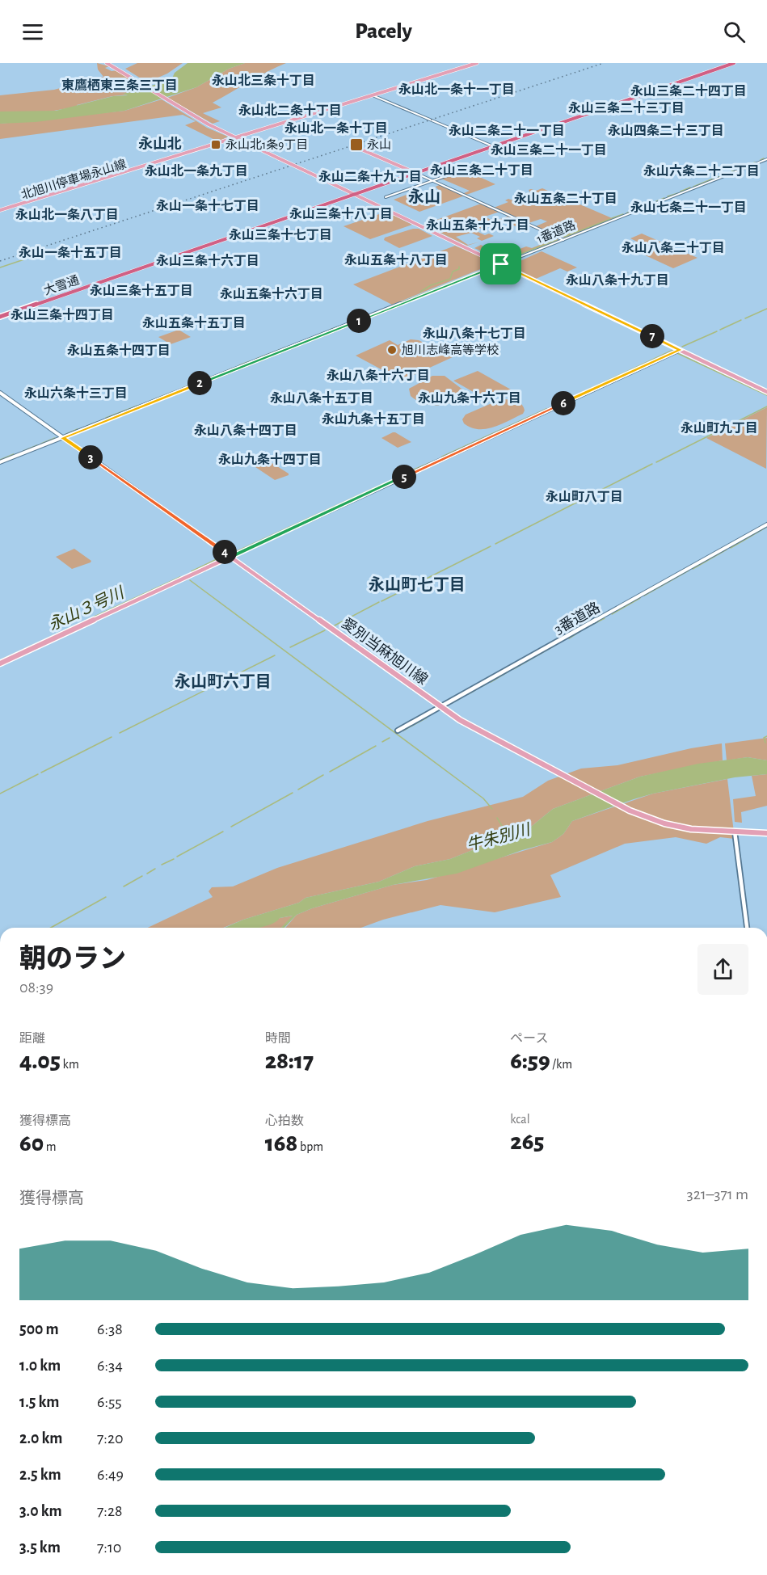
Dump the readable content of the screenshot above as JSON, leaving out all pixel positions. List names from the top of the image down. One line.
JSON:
{"streets":{"highway":["大雪通"],"main road":["北旭川停車場永山線","愛別当麻旭川線"],"street":["1番道路","3番道路"]},"crossings":[["3番道路","愛別当麻旭川線"]],"districts":["永山北三条十丁目","東鷹栖東三条三丁目","永山北一条十一丁目","永山三条二十四丁目","永山三条二十三丁目","永山北二条十丁目","永山北一条十丁目","永山二条二十一丁目","永山四条二十三丁目","永山北","永山三条二十一丁目","永山三条二十丁目","永山北一条九丁目","永山六条二十二丁目","永山二条十九丁目","永山","永山五条二十丁目","永山一条十七丁目","永山七条二十一丁目","永山三条十八丁目","永山北一条八丁目","永山五条十九丁目","永山三条十七丁目","永山八条二十丁目","永山一条十五丁目","永山五条十八丁目","永山三条十六丁目","永山八条十九丁目","永山三条十五丁目","永山五条十六丁目","永山三条十四丁目","永山五条十五丁目","永山八条十七丁目","永山五条十四丁目","永山八条十六丁目","永山六条十三丁目","永山八条十五丁目","永山九条十六丁目","永山九条十五丁目","永山町九丁目","永山八条十四丁目","永山九条十四丁目","永山町八丁目","永山町七丁目","永山町六丁目"],"water":["永山３号川","牛朱別川"],"places":{"transit":["永山北1条9丁目","永山"],"other":["旭川志峰高等学校"]},"page":{"header":"Pacely","pins":["1","7","2","6","3","5","4"],"heading":["朝のラン","08:39"],"stats":[["距離","4.05 km"],["時間","28:17"],["ペース","6:59 /km"],["獲得標高","60 m"],["心拍数","168 bpm"],["kcal","265"]],"chart":["獲得標高","321–371 m"],"list":[{"name":"500 m","note":"6:38"},{"name":"1.0 km","note":"6:34"},{"name":"1.5 km","note":"6:55"},{"name":"2.0 km","note":"7:20"},{"name":"2.5 km","note":"6:49"},{"name":"3.0 km","note":"7:28"},{"name":"3.5 km","note":"7:10"}]}}
